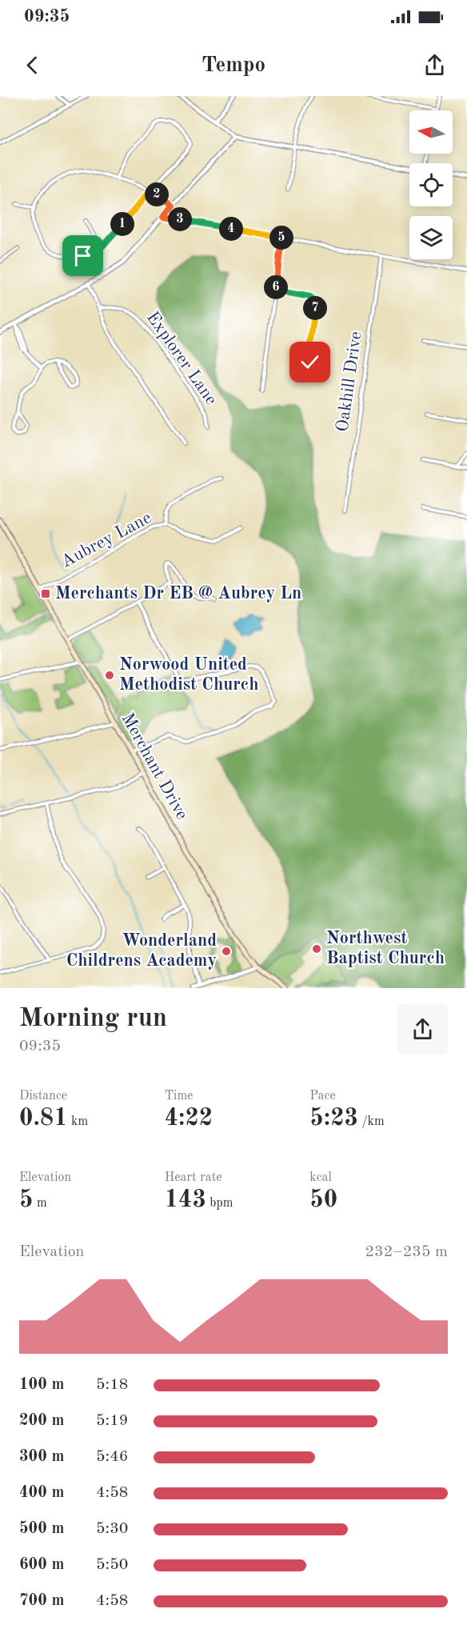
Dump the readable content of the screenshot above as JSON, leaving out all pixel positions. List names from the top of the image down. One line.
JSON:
{"streets":{"main road":["Merchant Drive"],"street":["Explorer Lane","Oakhill Drive","Aubrey Lane"]},"crossings":[["Aubrey Lane","Merchant Drive"]],"places":{"transit":["Merchants Dr EB @ Aubrey Ln"],"other":["Norwood United Methodist Church","Northwest Baptist Church","Wonderland Childrens Academy"]},"north":"left","page":{"status":"09:35","header":"Tempo","pins":["2","3","1","4","5","6","7"],"heading":["Morning run","09:35"],"stats":[["Distance","0.81 km"],["Time","4:22"],["Pace","5:23 /km"],["Elevation","5 m"],["Heart rate","143 bpm"],["kcal","50"]],"chart":["Elevation","232–235 m"],"list":[{"name":"100 m","note":"5:18"},{"name":"200 m","note":"5:19"},{"name":"300 m","note":"5:46"},{"name":"400 m","note":"4:58"},{"name":"500 m","note":"5:30"},{"name":"600 m","note":"5:50"},{"name":"700 m","note":"4:58"}]}}
